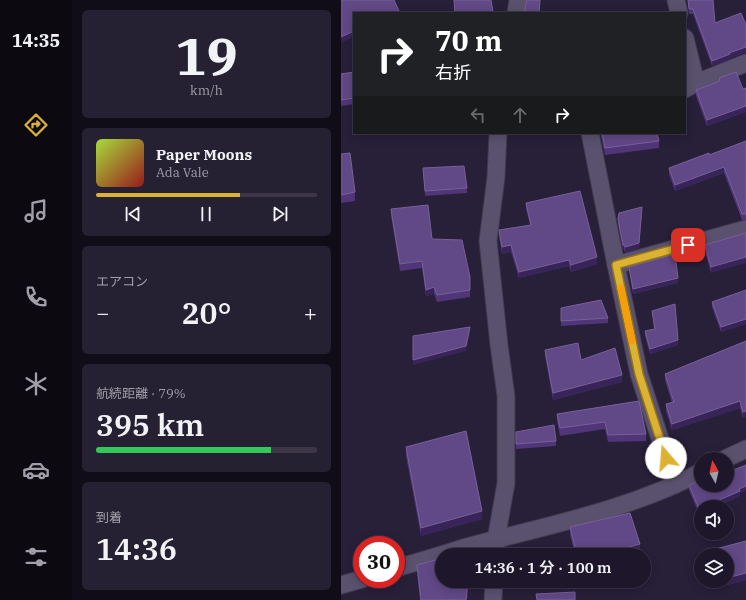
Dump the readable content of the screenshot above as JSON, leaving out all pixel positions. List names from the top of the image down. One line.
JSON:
{"north":"top","page":{"tabs":"14:35","tile":[["19","km/h"],"エアコン",["航続距離 · 79%","395 km"],["到着","14:36"]],"turn":["70 m","右折"],"song":["Paper Moons","Ada Vale"],"heat":["−","20°","+"],"limit":"30","trip":"14:36 · 1 分 · 100 m"}}
